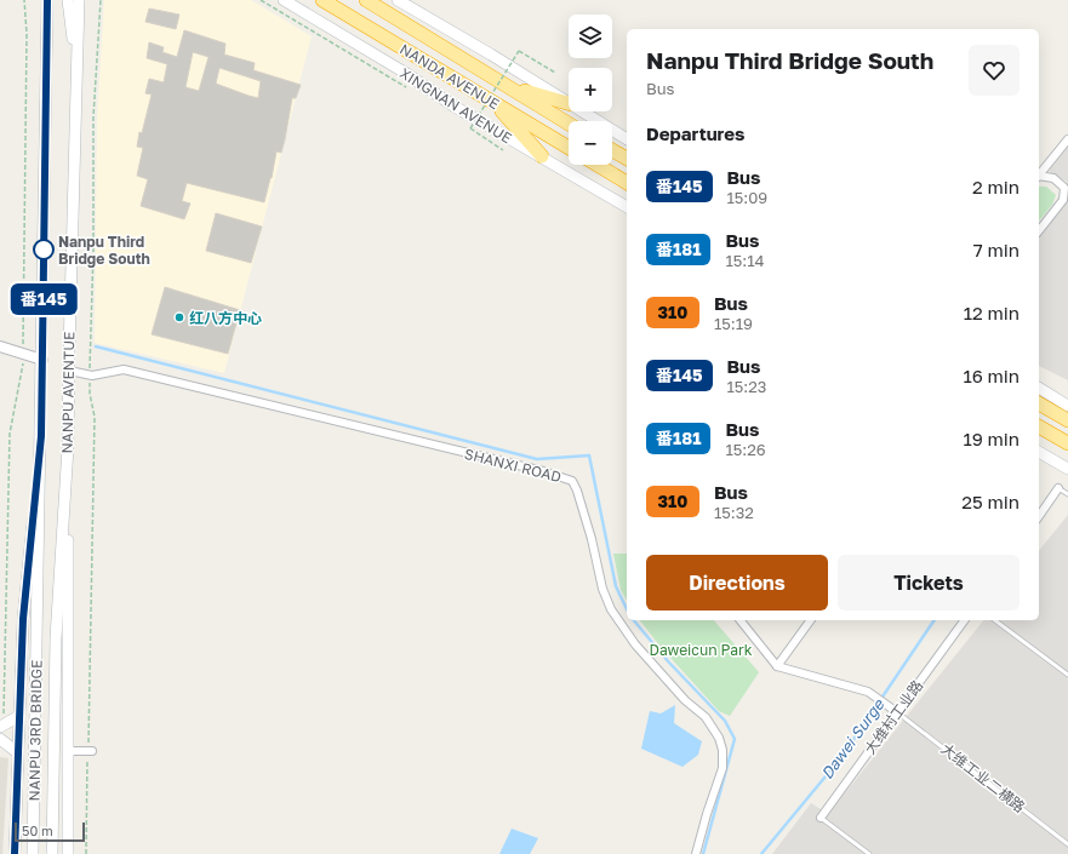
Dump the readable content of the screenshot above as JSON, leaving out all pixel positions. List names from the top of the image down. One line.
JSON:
{"streets":{"highway":["NANDA AVENUE"],"main road":["XINGNAN AVENUE","NANPU AVENTUE","NANPU 3RD BRIDGE"],"street":["SHANXI ROAD","大维村工业路"],"lane":["大维工业二横路"]},"crossings":[["NANPU AVENTUE","SHANXI ROAD"],["NANPU AVENTUE","NANPU 3RD BRIDGE"],["大维村工业路","大维工业二横路"]],"water":["Dawei Surge"],"parks":["Daweicun Park"],"places":["Nanpu Third Bridge South","红八方中心"],"lines":["bus line 番145"],"scale_bar":"50 m","page":{"on_map":"番145","map_buttons":["+","−"],"heading":[["Nanpu Third Bridge South","Bus"],"Departures"],"list":[{"mark":"番145","name":"Bus","note":"15:09","value":"2 min"},{"mark":"番181","name":"Bus","note":"15:14","value":"7 min"},{"mark":"310","name":"Bus","note":"15:19","value":"12 min"},{"mark":"番145","name":"Bus","note":"15:23","value":"16 min"},{"mark":"番181","name":"Bus","note":"15:26","value":"19 min"},{"mark":"310","name":"Bus","note":"15:32","value":"25 min"}],"buttons":["Directions","Tickets"],"scale":"50 m"}}
